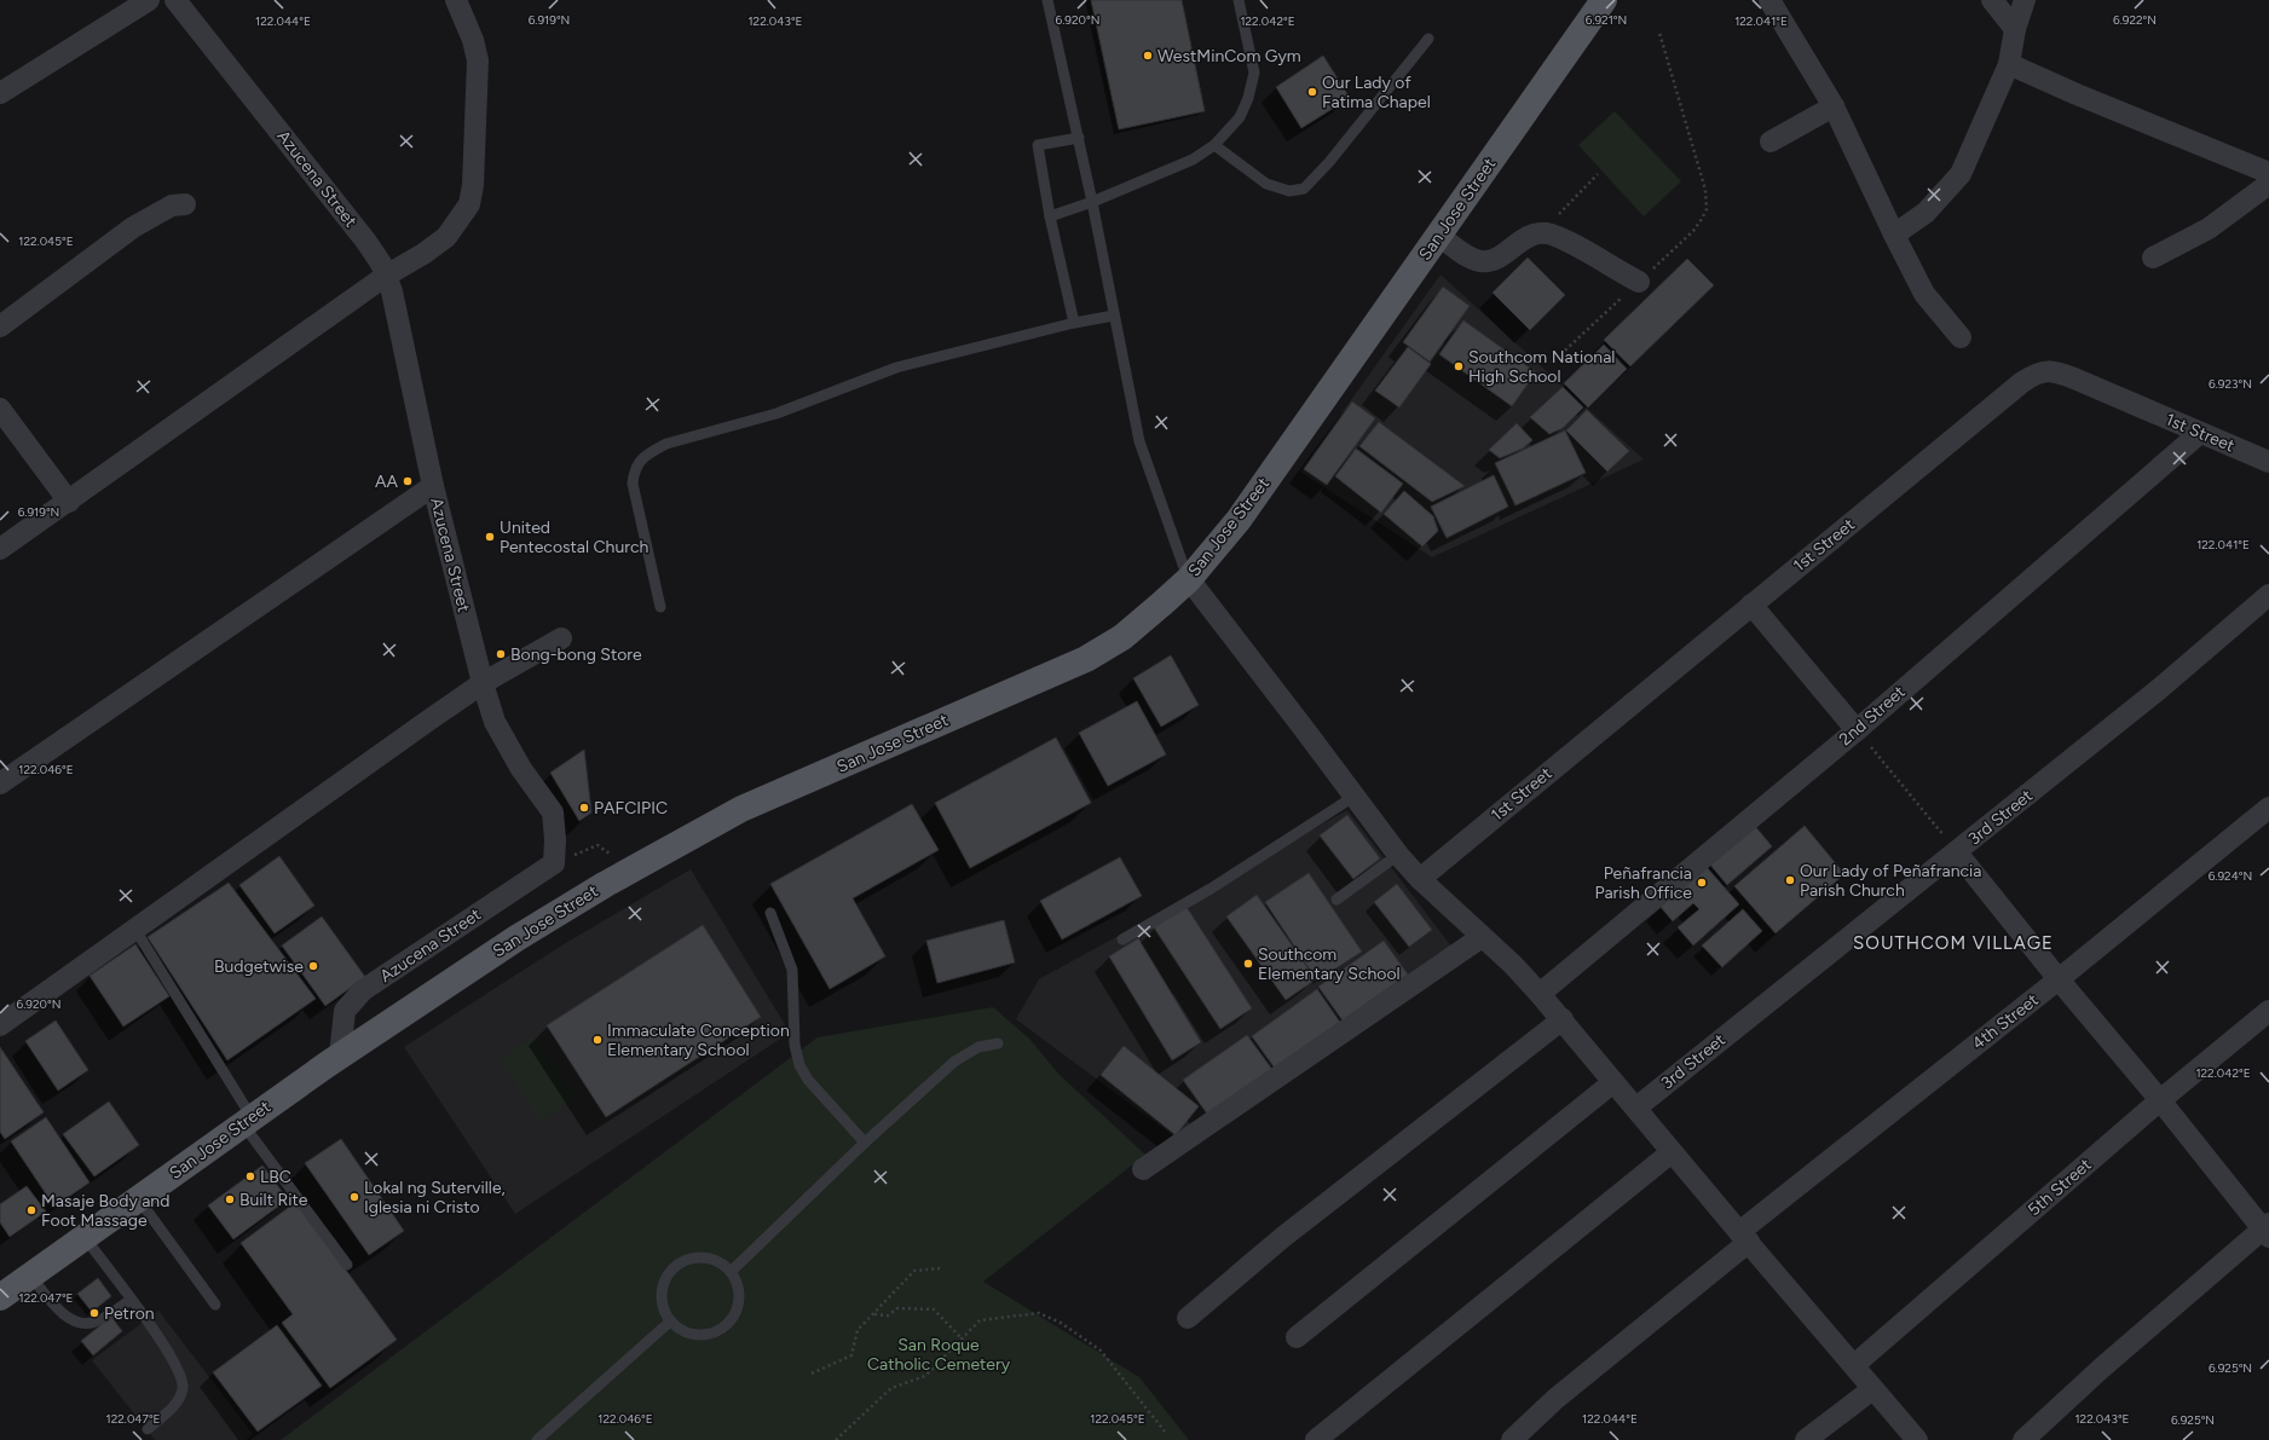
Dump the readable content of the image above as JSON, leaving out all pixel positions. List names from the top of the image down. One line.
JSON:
{"streets":{"main road":["San Jose Street"],"street":["Azucena Street","1st Street","2nd Street","3rd Street","4th Street","5th Street"]},"crossings":[["Azucena Street","San Jose Street"],["1st Street","2nd Street"]],"districts":["SOUTHCOM VILLAGE"],"parks":["San Roque Catholic Cemetery"],"places":["WestMinCom Gym","Our Lady of Fatima Chapel","Southcom National High School","AA","United Pentecostal Church","Bong-bong Store","PAFCIPIC","Our Lady of Peñafrancia Parish Church","Peñafrancia Parish Office","Southcom Elementary School","Budgetwise","Immaculate Conception Elementary School","LBC","Lokal ng Suterville, Iglesia ni Cristo","Built Rite","Masaje Body and Foot Massage","Petron"],"coordinates":["6.919°N","6.920°N","6.921°N","6.922°N","122.044°E","122.043°E","122.042°E","122.041°E","122.045°E","6.923°N","122.046°E","6.924°N","122.047°E","6.925°N"]}
